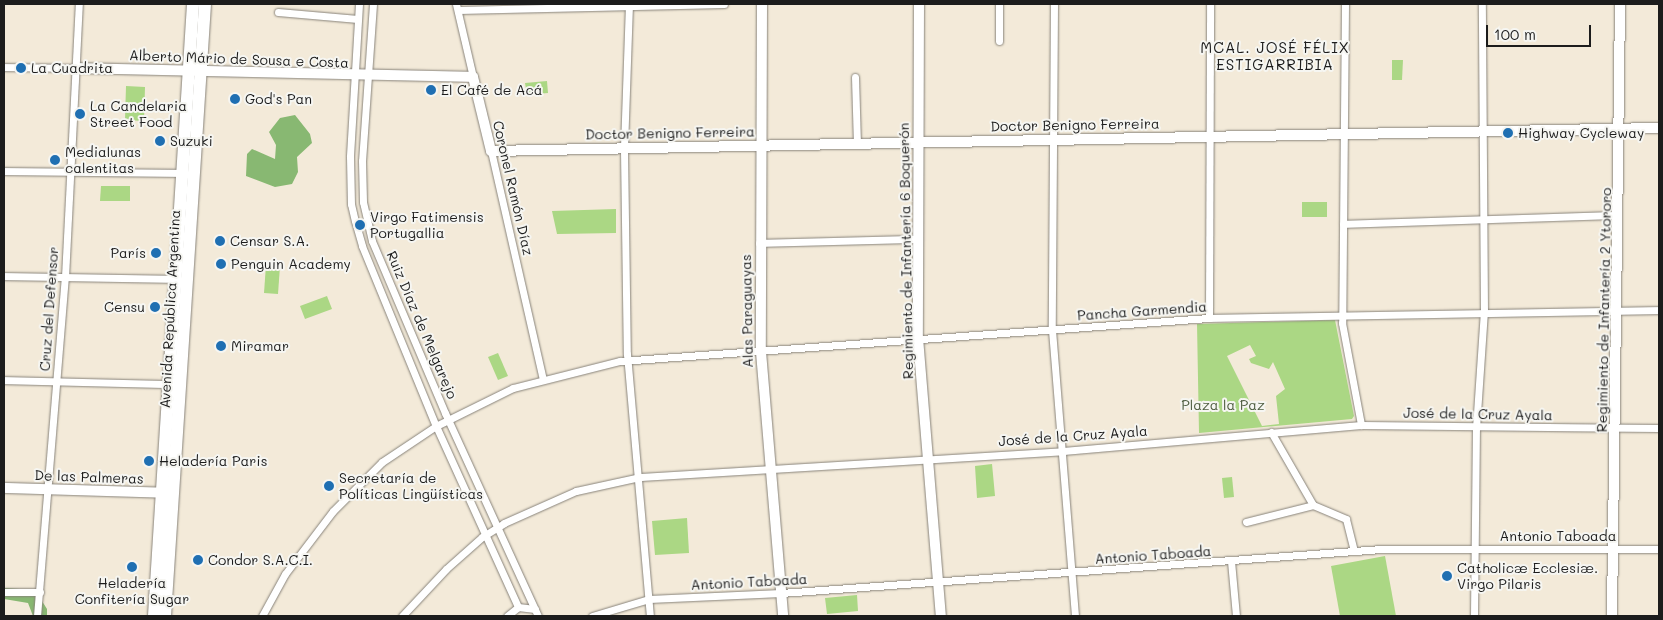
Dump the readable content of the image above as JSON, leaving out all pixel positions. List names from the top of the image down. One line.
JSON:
{"streets":{"highway":["Avenida República Argentina"],"street":["Alberto Mário de Sousa e Costa","Doctor Benigno Ferreira","Coronel Ramón Díaz","Regimiento de Infantería 6 Boquerón","Cruz del Defensor","Regimiento de Infantería 2 Ytororo","Alas Paraguayas","Pancha Garmendia","Ruiz Díaz de Melgarejo","José de la Cruz Ayala","De las Palmeras","Antonio Taboada"]},"crossings":[["Alberto Mário de Sousa e Costa","Coronel Ramón Díaz"],["Alberto Mário de Sousa e Costa","Cruz del Defensor"],["Alberto Mário de Sousa e Costa","Avenida República Argentina"],["Alberto Mário de Sousa e Costa","Ruiz Díaz de Melgarejo"],["Doctor Benigno Ferreira","Coronel Ramón Díaz"],["Doctor Benigno Ferreira","Regimiento de Infantería 6 Boquerón"],["Doctor Benigno Ferreira","Regimiento de Infantería 2 Ytororo"],["Doctor Benigno Ferreira","Alas Paraguayas"],["Coronel Ramón Díaz","Pancha Garmendia"],["Regimiento de Infantería 6 Boquerón","Pancha Garmendia"],["Regimiento de Infantería 6 Boquerón","José de la Cruz Ayala"],["Regimiento de Infantería 6 Boquerón","Antonio Taboada"],["Cruz del Defensor","De las Palmeras"],["Avenida República Argentina","De las Palmeras"],["Regimiento de Infantería 2 Ytororo","Pancha Garmendia"],["Regimiento de Infantería 2 Ytororo","José de la Cruz Ayala"],["Regimiento de Infantería 2 Ytororo","Antonio Taboada"],["Alas Paraguayas","Pancha Garmendia"],["Alas Paraguayas","José de la Cruz Ayala"],["Alas Paraguayas","Antonio Taboada"],["Pancha Garmendia","Ruiz Díaz de Melgarejo"],["Ruiz Díaz de Melgarejo","José de la Cruz Ayala"]],"districts":["MCAL. JOSÉ FÉLIX ESTIGARRIBIA"],"parks":["Plaza la Paz"],"places":["La Cuadrita","El Café de Acá","God's Pan","La Candelaria Street Food","Highway Cycleway","Suzuki","Medialunas calentitas","Virgo Fatimensis Portugallia","Censar S.A.","París","Penguin Academy","Censu","Miramar","Heladería Paris","Secretaría de Políticas Lingüísticas","Condor S.A.C.I.","Heladería Confitería Sugar","Catholicæ Ecclesiæ. Virgo Pilaris"],"scale_bar":"100 m"}
